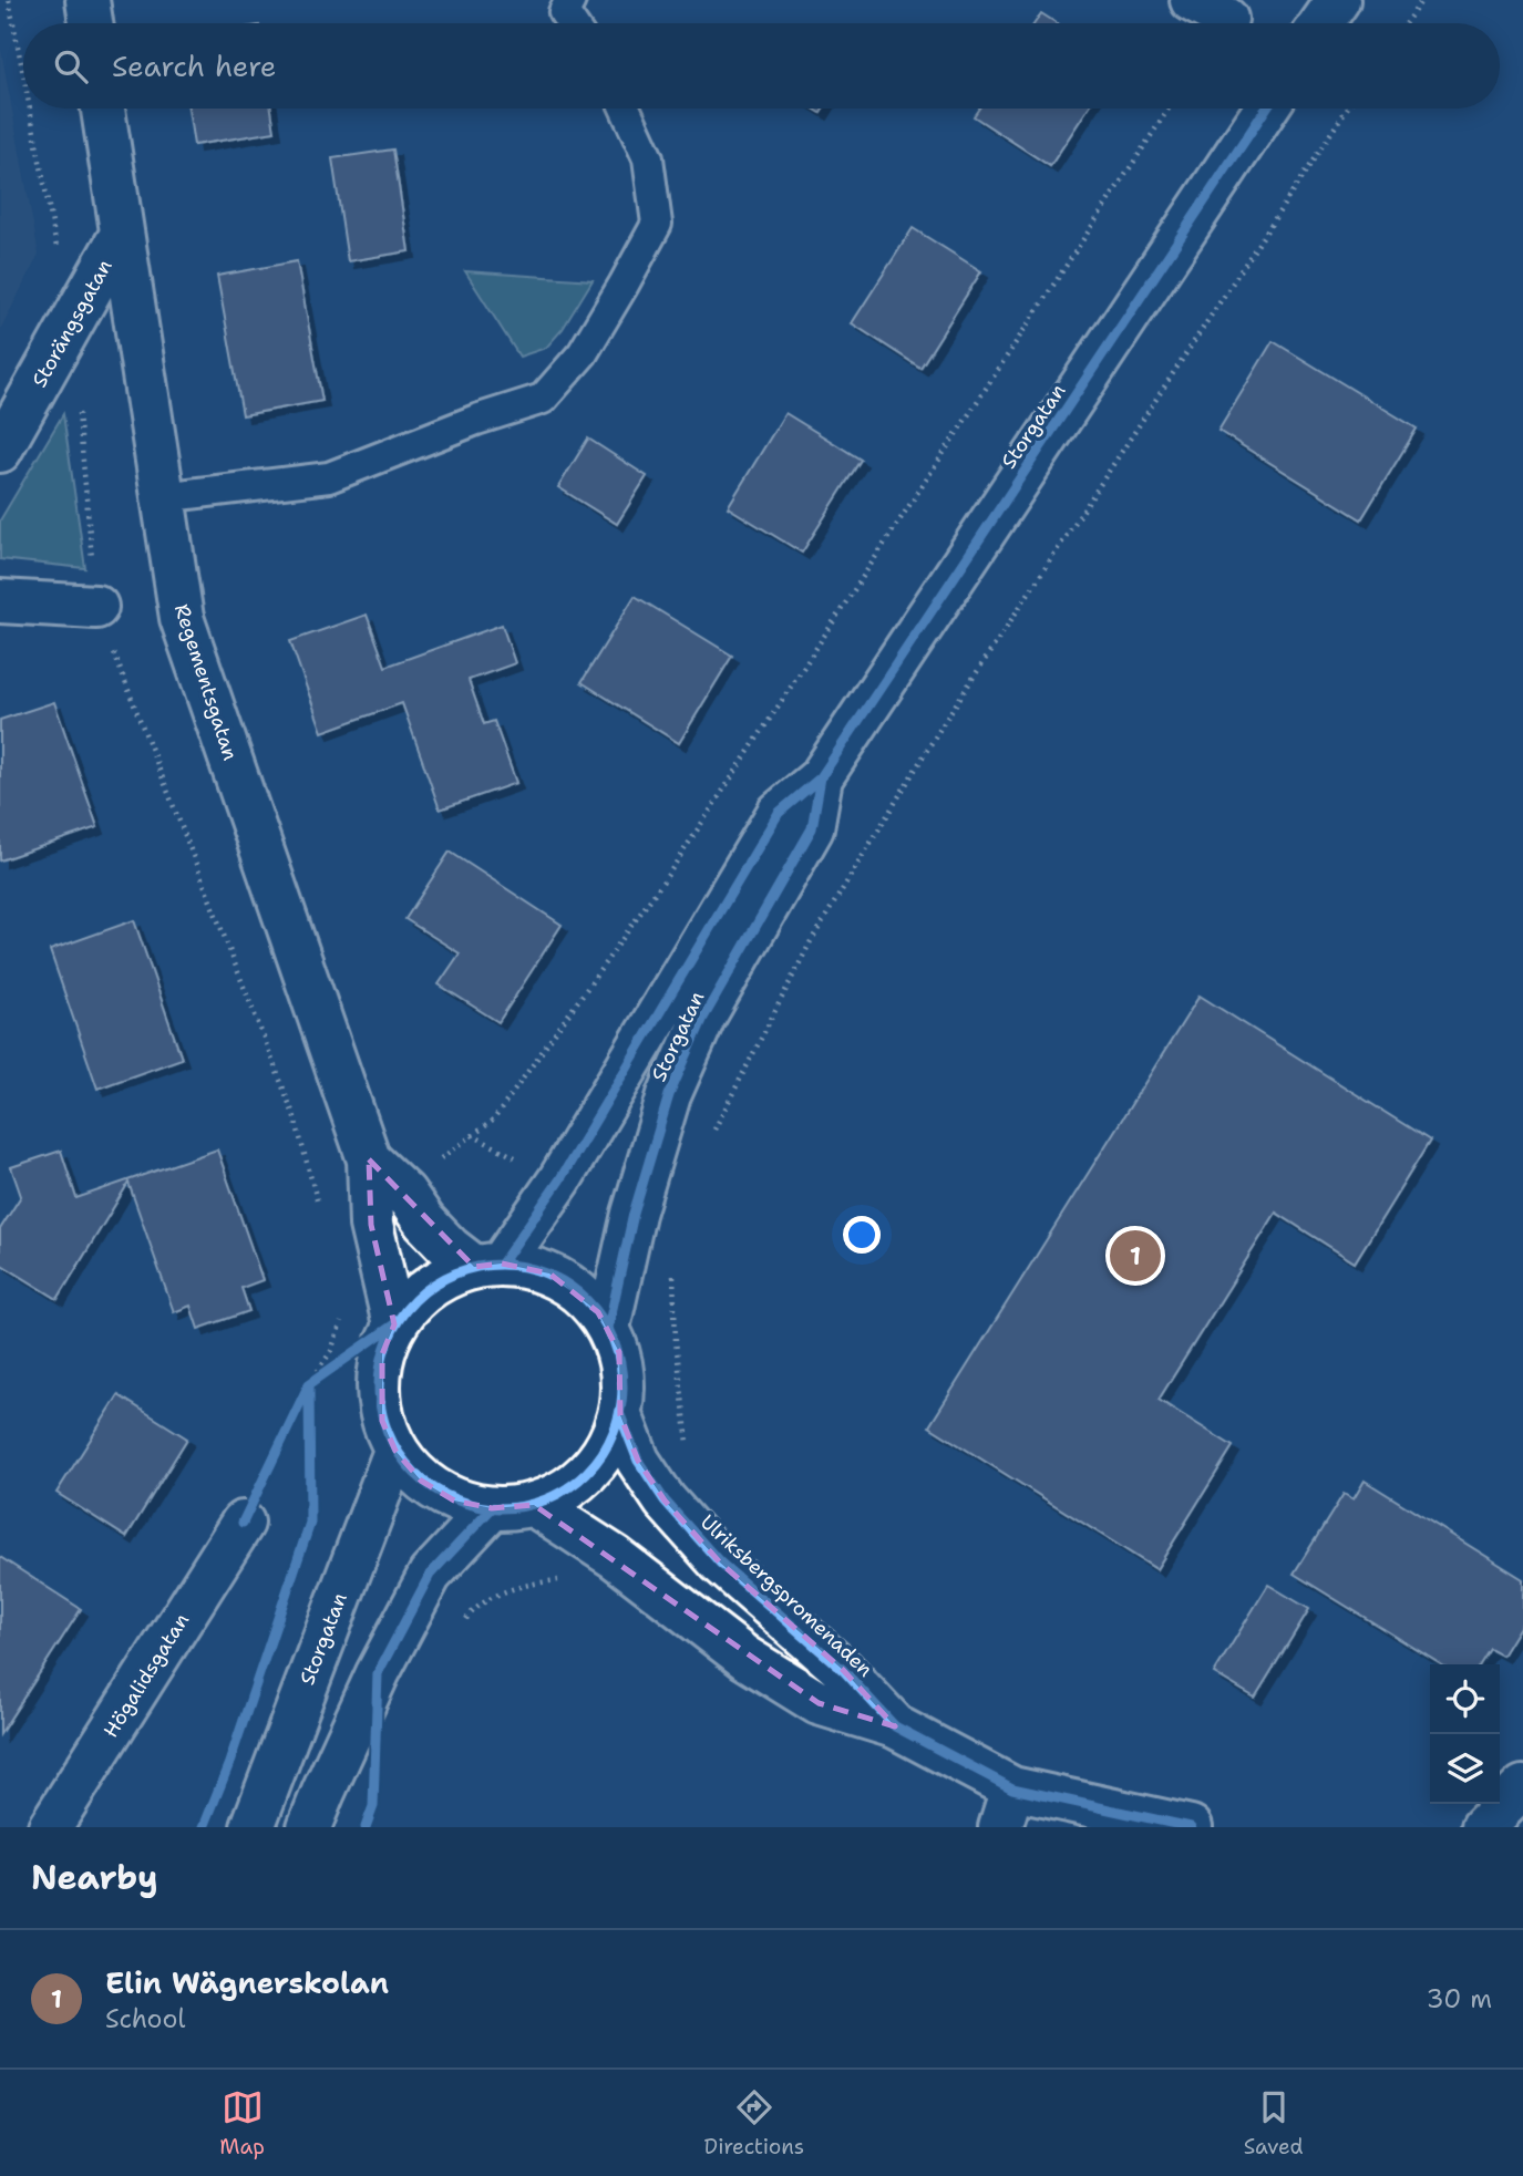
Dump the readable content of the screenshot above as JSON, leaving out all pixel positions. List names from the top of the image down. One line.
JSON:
{"streets":{"main road":["Storängsgatan","Storgatan","Regementsgatan","Ulriksbergspromenaden","Högalidsgatan"]},"crossings":[["Storängsgatan","Regementsgatan"],["Storgatan","Regementsgatan"],["Storgatan","Ulriksbergspromenaden"],["Regementsgatan","Ulriksbergspromenaden"]],"page":{"search":"Search here","pins":"1","heading":"Nearby","list":[{"mark":"1","name":"Elin Wägnerskolan","note":"School","value":"30 m"}],"nav":["Map","Directions","Saved"]}}
